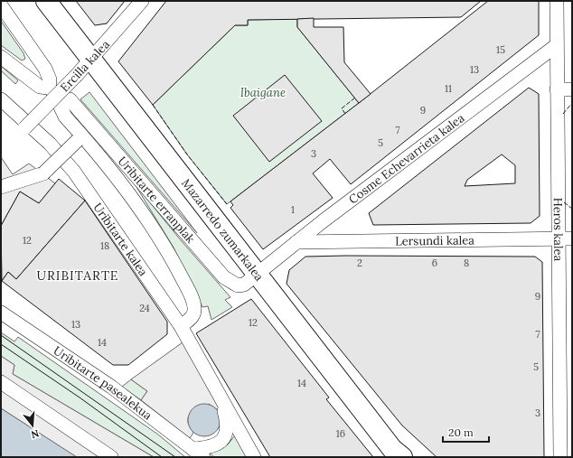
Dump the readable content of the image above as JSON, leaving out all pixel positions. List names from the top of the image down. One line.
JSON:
{"streets":{"main road":["Mazarredo zumarkalea"],"street":["Ercilla kalea","Cosme Echevarrieta kalea","Uribitarte erranplak","Heros kalea","Uribitarte kalea","Lersundi kalea","Uribitarte pasealekua"]},"crossings":[["Ercilla kalea","Mazarredo zumarkalea"],["Cosme Echevarrieta kalea","Uribitarte erranplak"],["Cosme Echevarrieta kalea","Heros kalea"],["Cosme Echevarrieta kalea","Mazarredo zumarkalea"],["Cosme Echevarrieta kalea","Lersundi kalea"],["Uribitarte erranplak","Mazarredo zumarkalea"],["Uribitarte erranplak","Uribitarte kalea"],["Heros kalea","Lersundi kalea"],["Uribitarte kalea","Uribitarte pasealekua"]],"districts":["URIBITARTE"],"parks":["Ibaigane"],"house_numbers":["15","13","11","9","7","5","3","1","12","18","2","6","8","9","24","12","13","7","14","5","14","3","16"],"scale_bar":"20 m","north":"bottom"}
